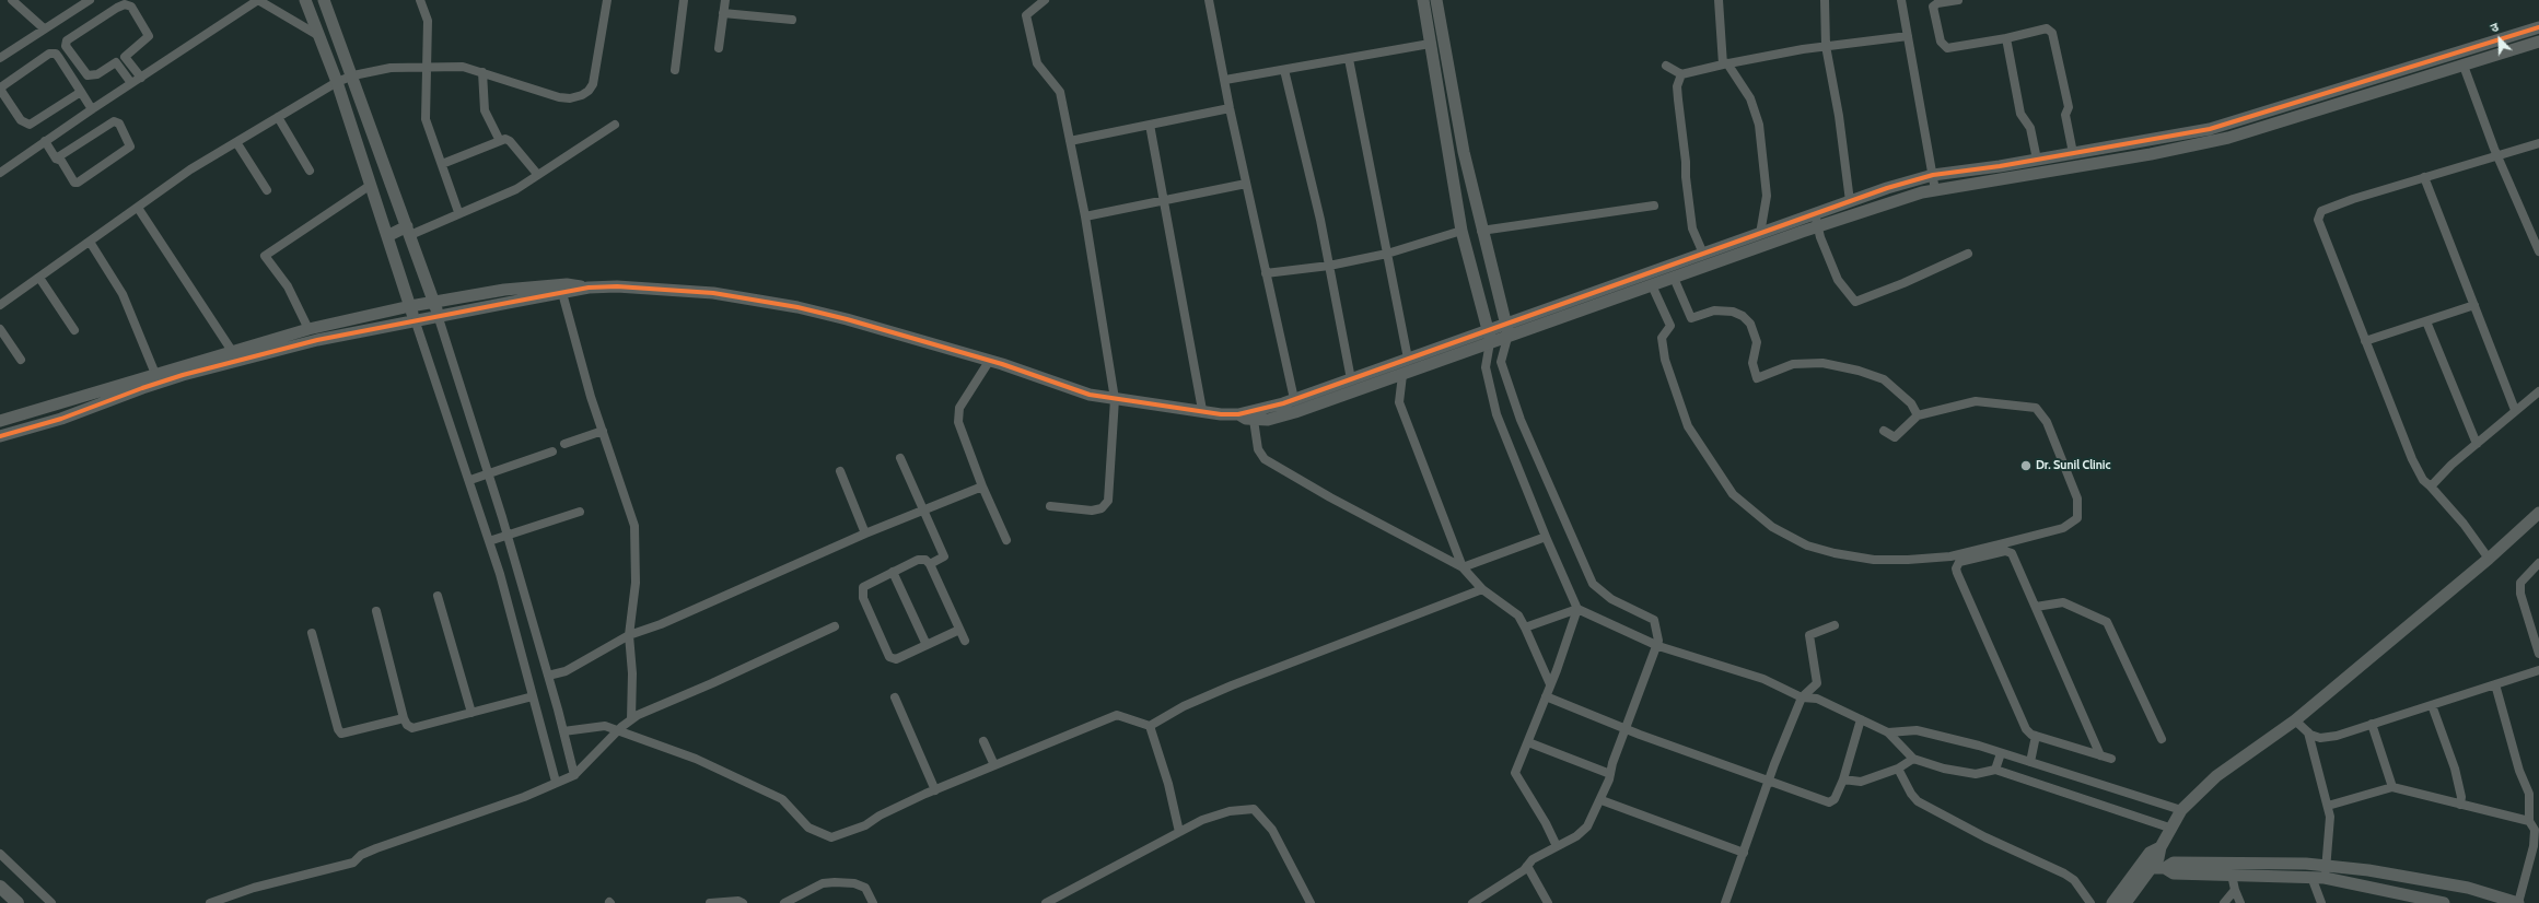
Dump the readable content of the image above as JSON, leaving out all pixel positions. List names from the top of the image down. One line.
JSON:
{"places":["Dr. Sunil Clinic"],"north":"top left"}
